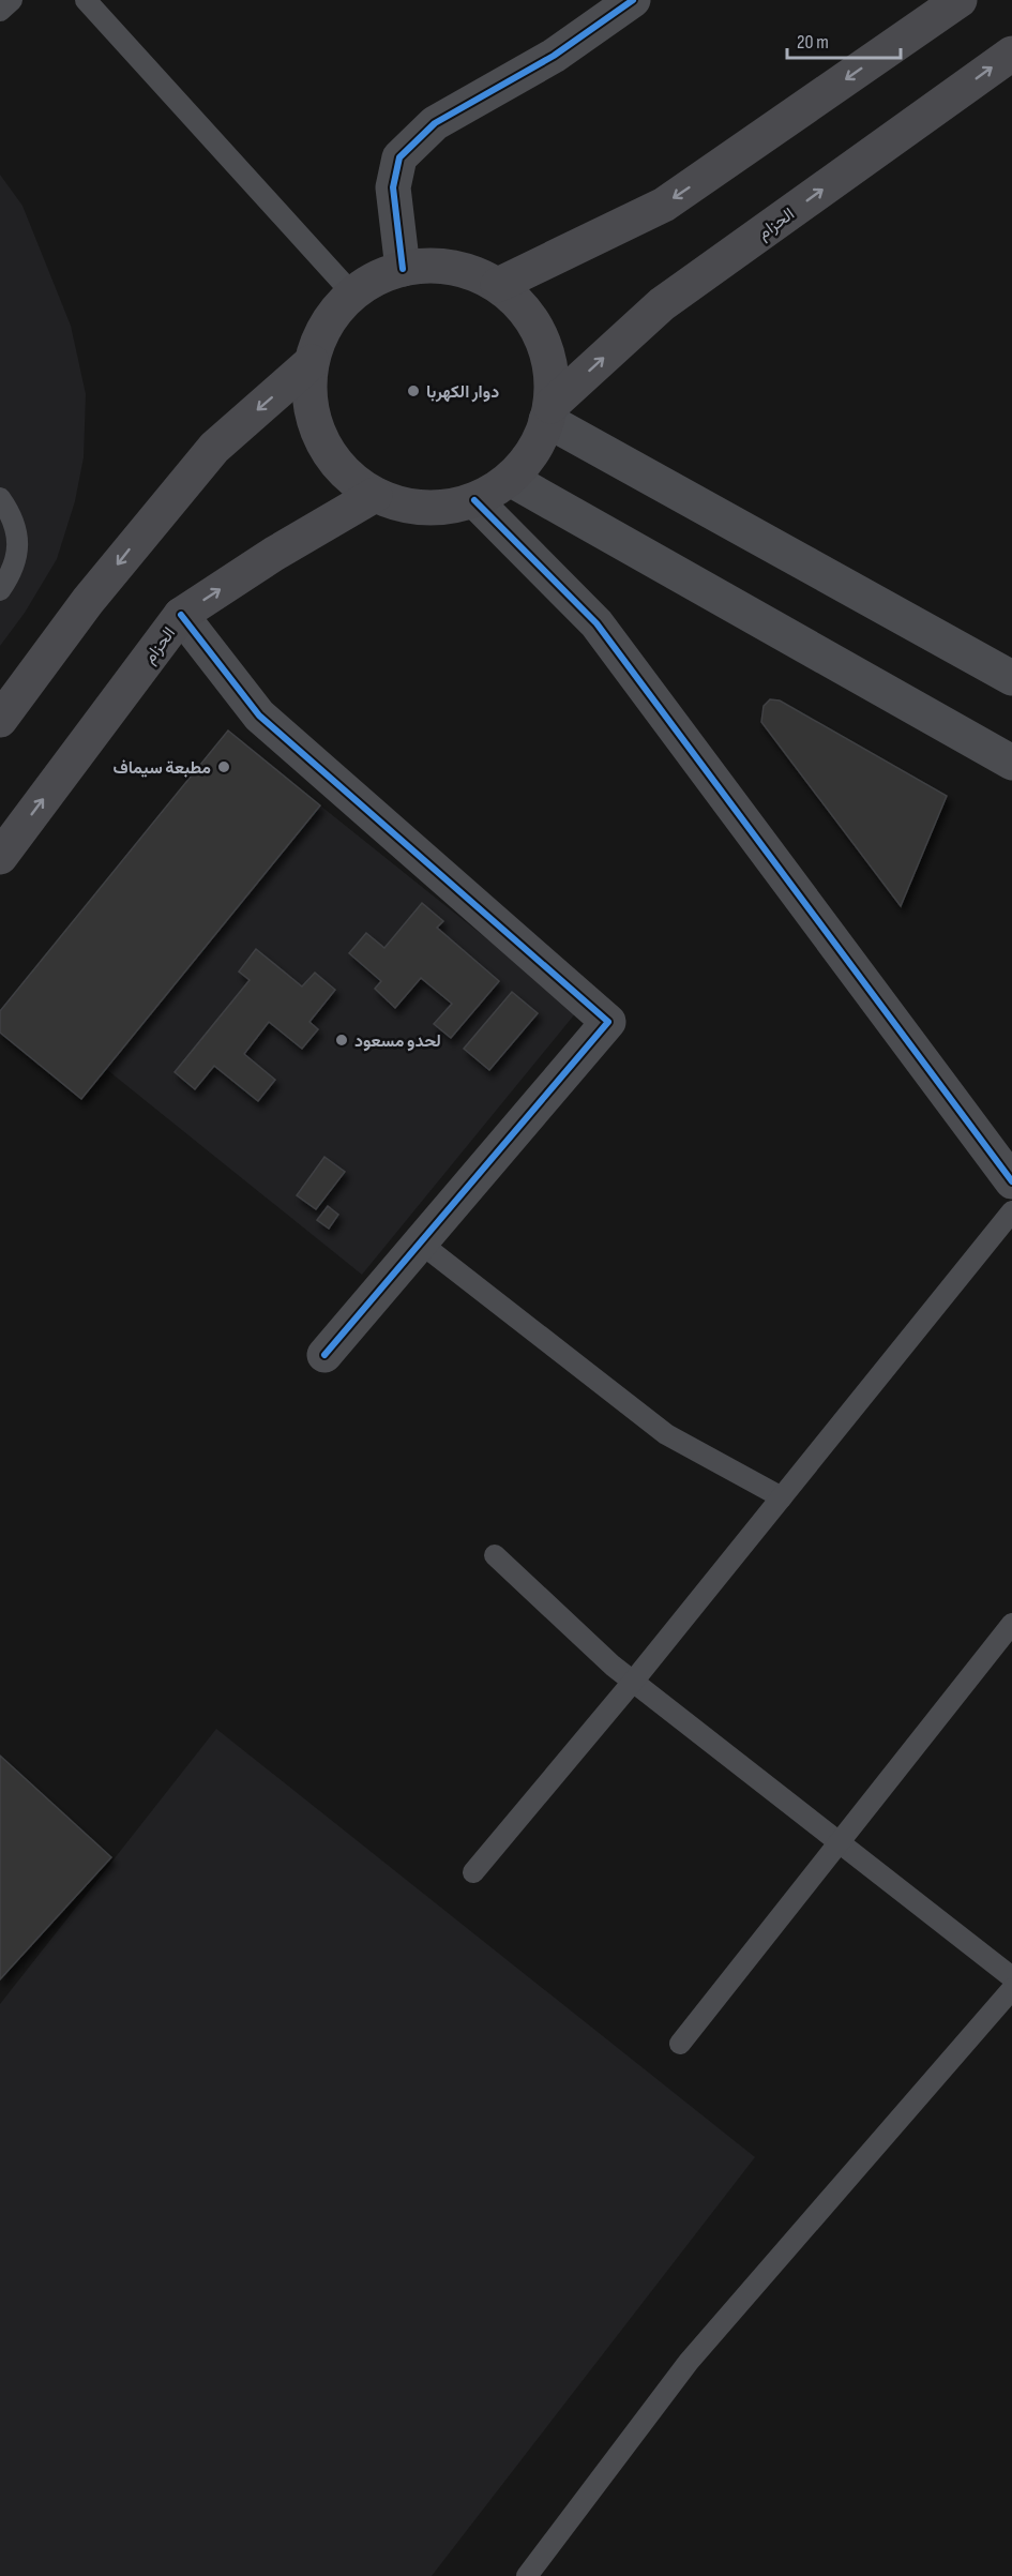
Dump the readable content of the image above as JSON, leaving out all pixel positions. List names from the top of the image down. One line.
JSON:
{"streets":{"main road":["الحزام"]},"places":["دوار الكهربا","مطبعة سيماف","لحدو مسعود"],"scale_bar":"20 m"}
